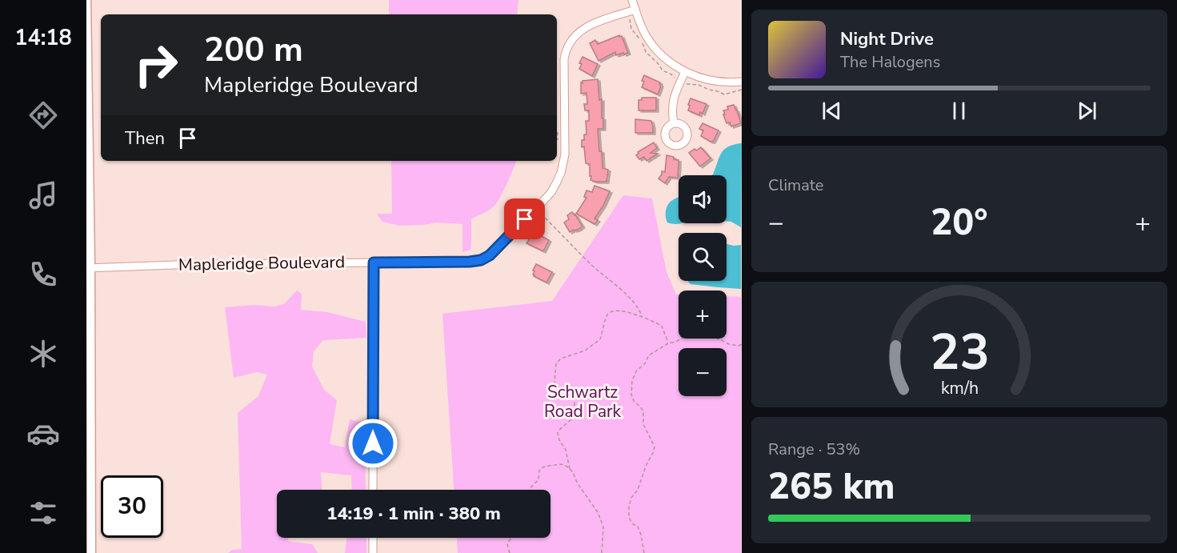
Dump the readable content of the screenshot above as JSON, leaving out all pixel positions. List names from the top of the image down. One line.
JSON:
{"streets":{"street":["Mapleridge Boulevard"]},"parks":["Schwartz Road Park"],"page":{"tabs":"14:18","turn":["200 m","Mapleridge Boulevard"],"song":["Night Drive","The Halogens"],"then":"Then","tile":["Climate",["Range · 53%","265 km"]],"map_buttons":["+","−"],"heat":["−","20°","+"],"limit":"30","trip":"14:19 · 1 min · 380 m","gauge":["23","km/h"]}}
